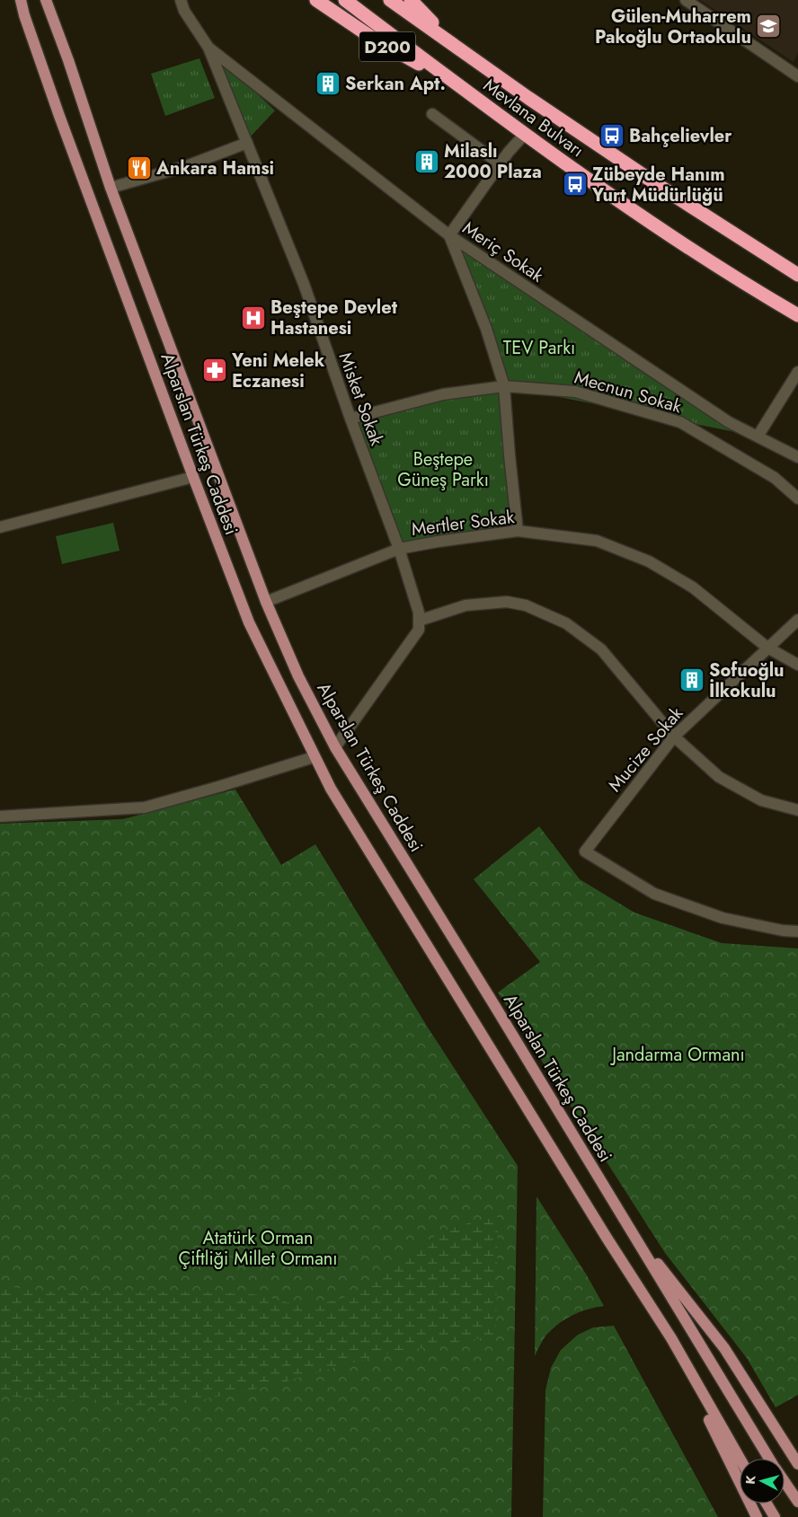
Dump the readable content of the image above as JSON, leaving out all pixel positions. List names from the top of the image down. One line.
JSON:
{"streets":{"highway":["D200","Mevlana Bulvarı"],"main road":["Alparslan Türkeş Caddesi"],"street":["Meriç Sokak","Mecnun Sokak","Misket Sokak","Mertler Sokak","Mucize Sokak"]},"crossings":[["D200","Mevlana Bulvarı"],["Meriç Sokak","Misket Sokak"],["Mecnun Sokak","Misket Sokak"],["Misket Sokak","Mertler Sokak"],["Alparslan Türkeş Caddesi","Mertler Sokak"],["Mertler Sokak","Mucize Sokak"]],"parks":["TEV Parkı","Beştepe Güneş Parkı","Jandarma Ormanı","Atatürk Orman Çiftliği Millet Ormanı"],"places":{"school or university":["Gülen-Muharrem Pakoğlu Ortaokulu"],"building":["Serkan Apt.","Milaslı 2000 Plaza","Sofuoğlu İlkokulu"],"bus stop":["Bahçelievler","Zübeyde Hanım Yurt Müdürlüğü"],"restaurant":["Ankara Hamsi"],"hospital":["Beştepe Devlet Hastanesi"],"pharmacy":["Yeni Melek Eczanesi"]},"north":"left"}
